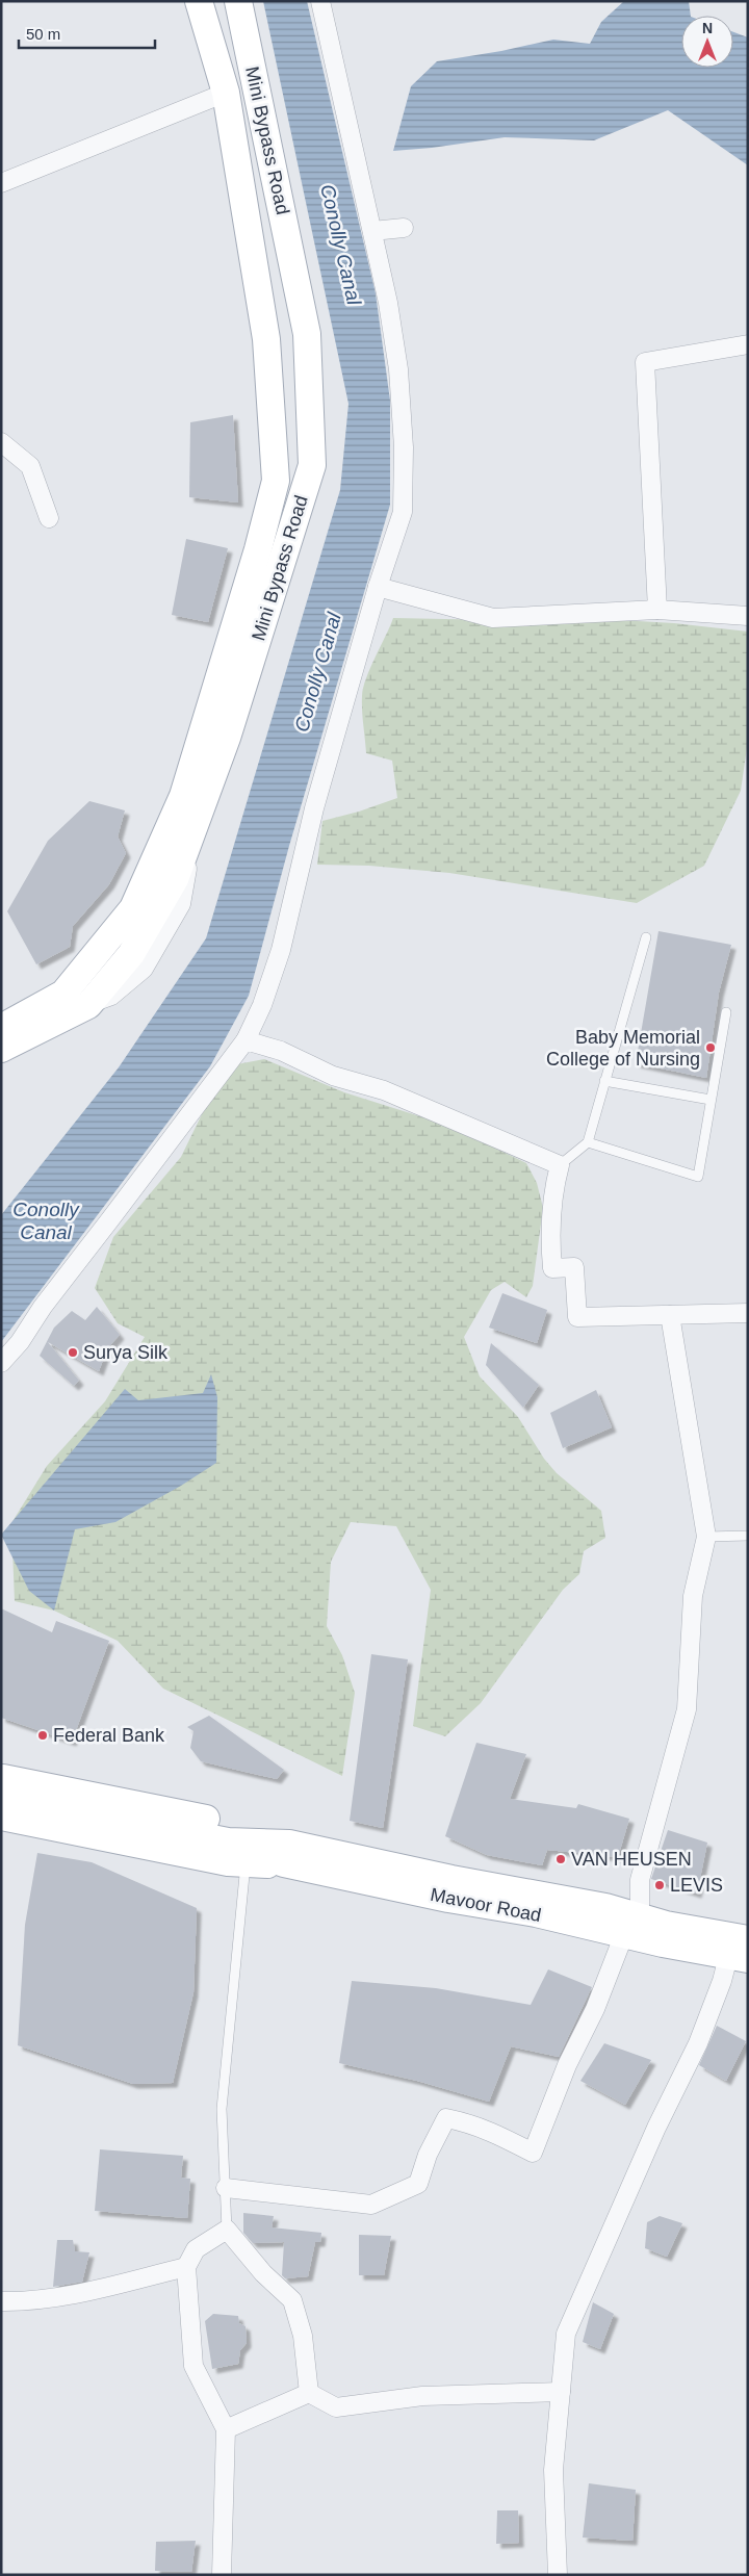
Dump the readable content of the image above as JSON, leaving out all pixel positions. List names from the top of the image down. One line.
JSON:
{"streets":{"main road":["Mini Bypass Road","Mavoor Road"]},"water":["Conolly Canal"],"places":["Baby Memorial College of Nursing","Surya Silk","Federal Bank","VAN HEUSEN","LEVIS"],"scale_bar":"50 m","north":"top"}
